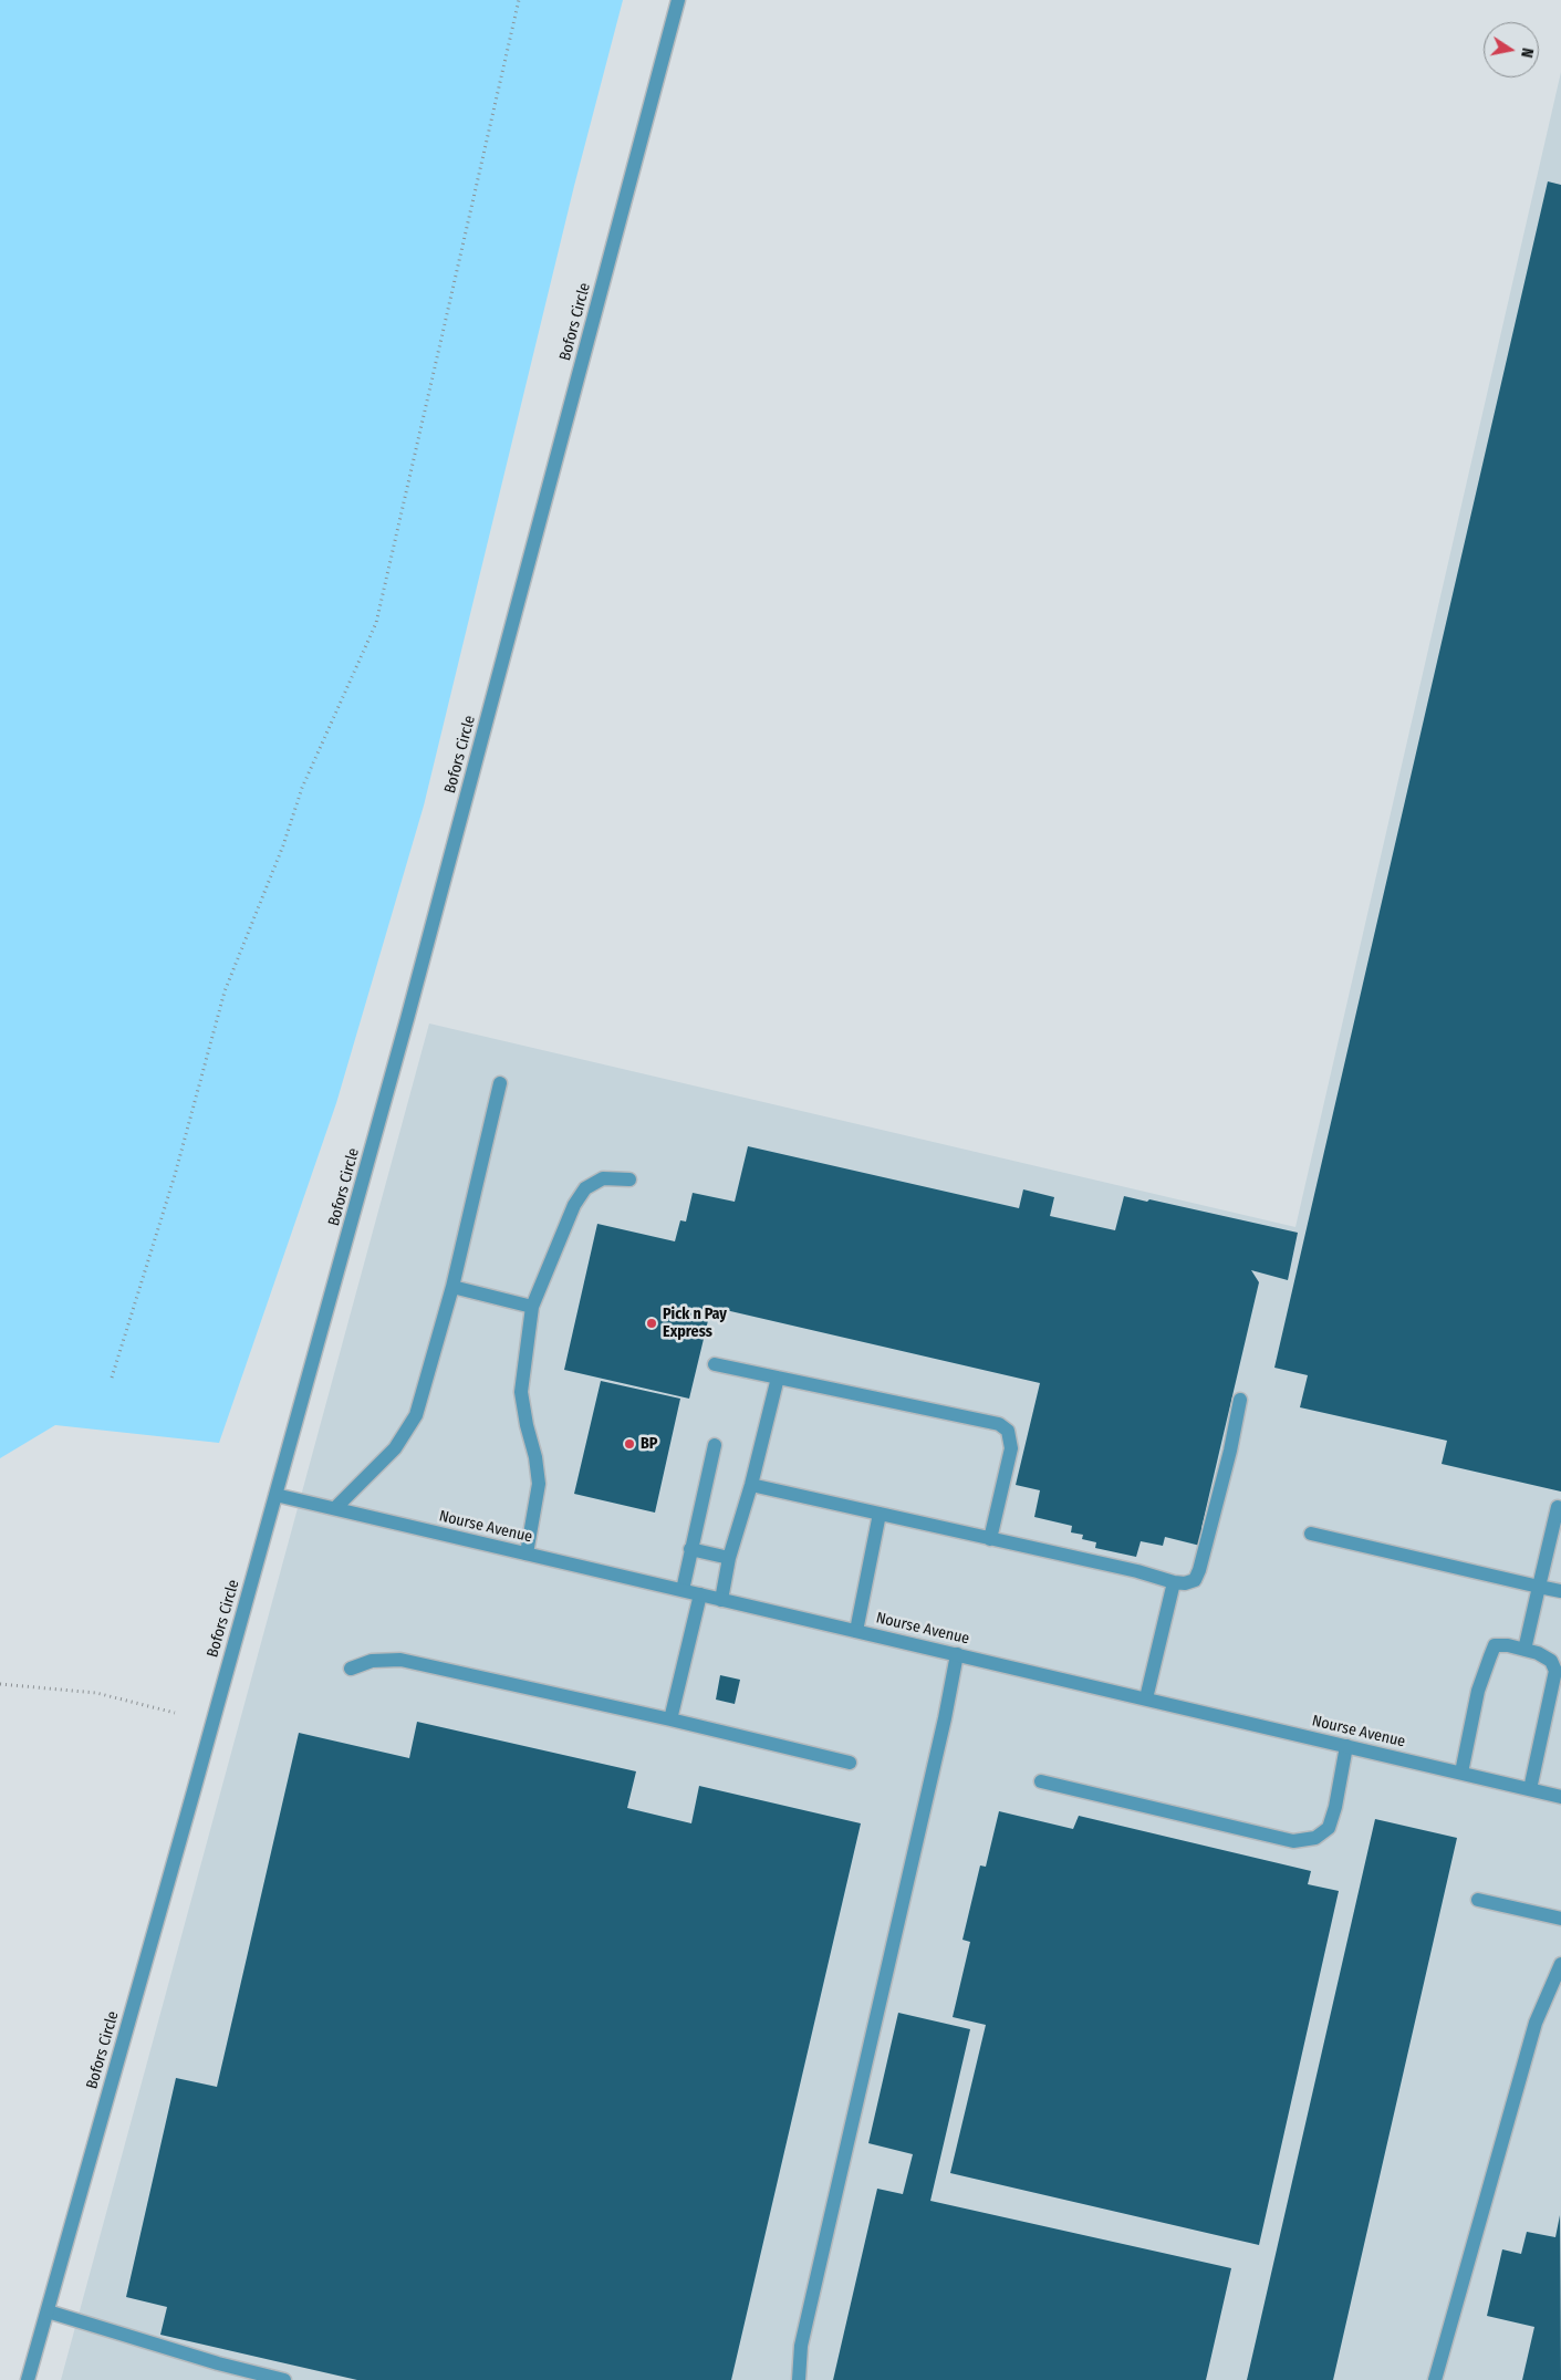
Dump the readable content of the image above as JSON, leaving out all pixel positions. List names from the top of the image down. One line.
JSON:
{"streets":{"street":["Bofors Circle","Nourse Avenue"]},"crossings":[["Bofors Circle","Nourse Avenue"]],"places":["Pick n Pay Express","BP"],"north":"right"}
